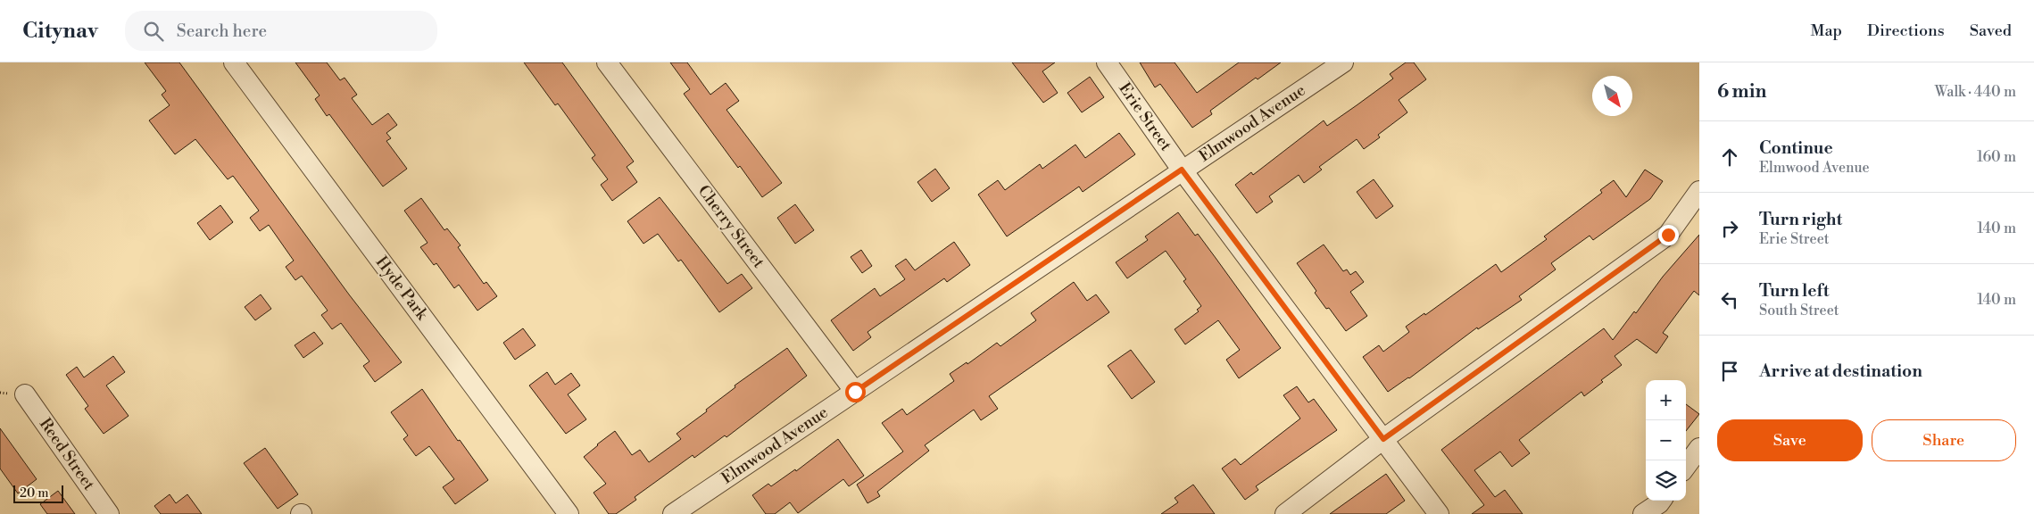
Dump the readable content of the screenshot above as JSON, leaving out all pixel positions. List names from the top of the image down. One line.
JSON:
{"streets":{"street":["Erie Street","Elmwood Avenue","Cherry Street","Hyde Park","Reed Street"]},"crossings":[["Erie Street","Elmwood Avenue"],["Elmwood Avenue","Cherry Street"]],"scale_bar":"20 m","north":"bottom right","page":{"header":"Citynav","search":"Search here","nav":["Map","Directions","Saved"],"heading":["6 min","Walk · 440 m"],"list":[["Continue","Elmwood Avenue","160 m"],["Turn right","Erie Street","140 m"],["Turn left","South Street","140 m"],"Arrive at destination"],"map_buttons":["+","−"],"buttons":["Save","Share"],"scale":"20 m"}}
